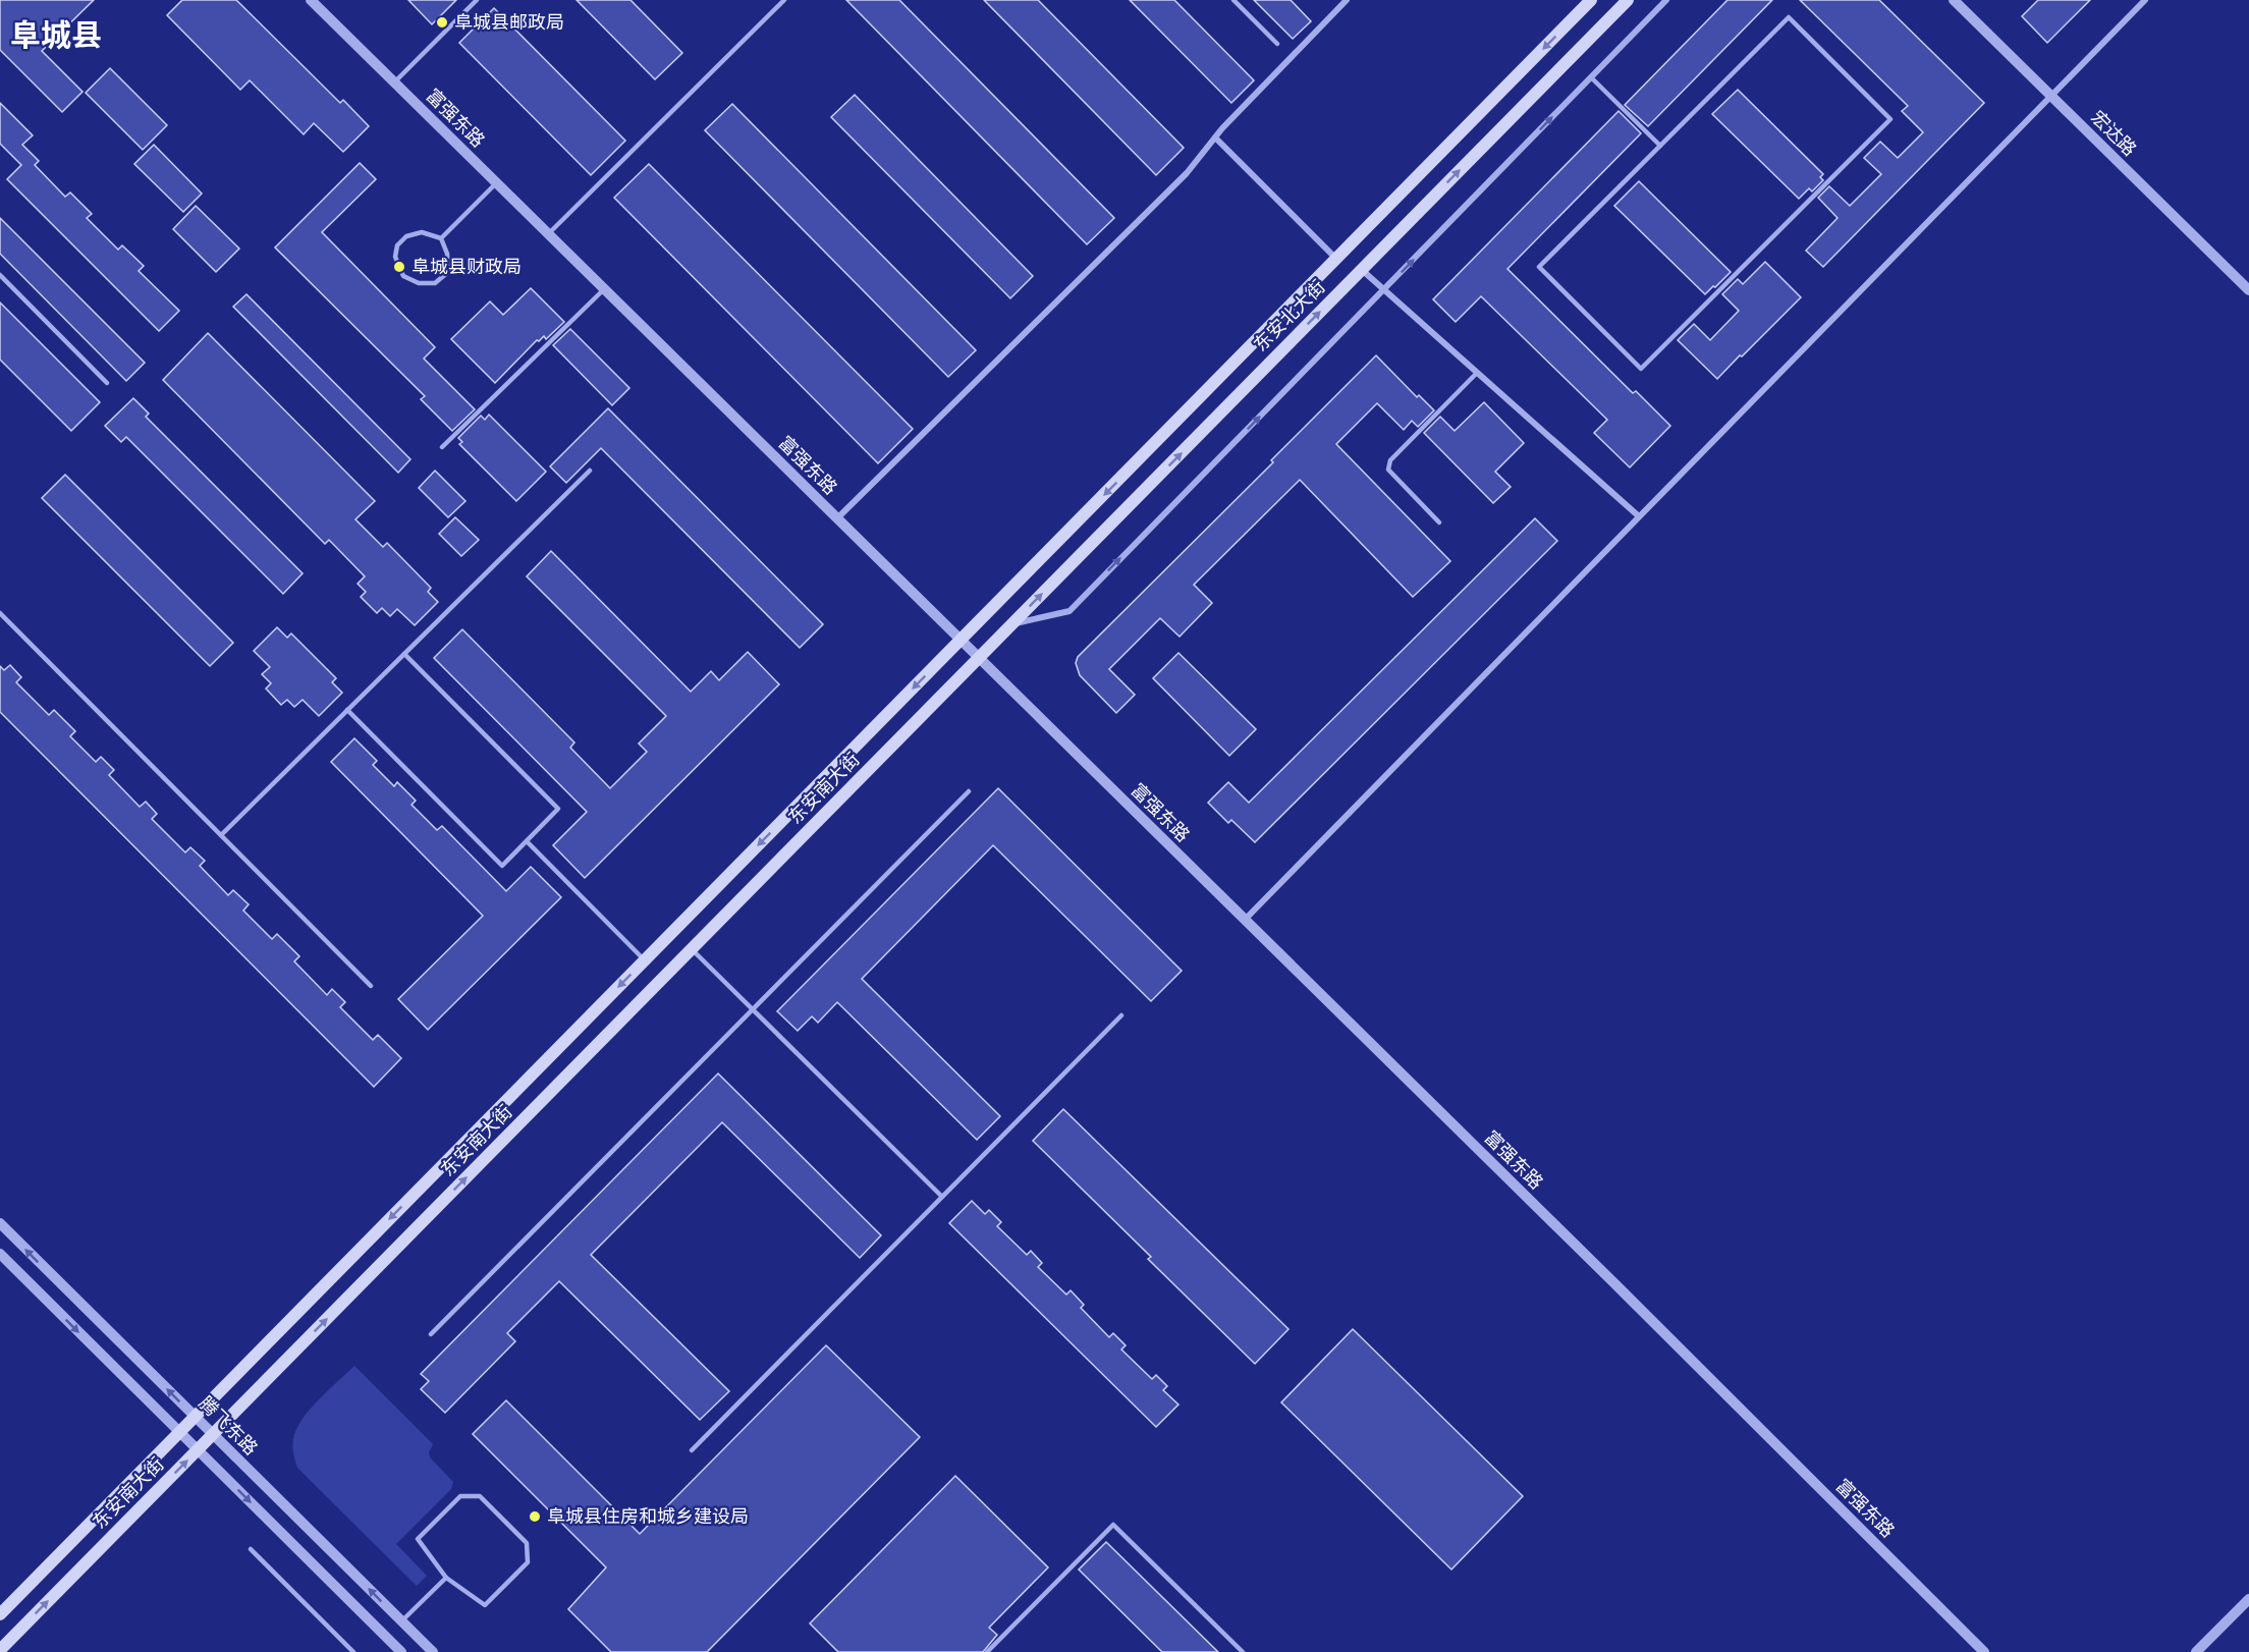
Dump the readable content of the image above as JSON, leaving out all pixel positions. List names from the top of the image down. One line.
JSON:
{"streets":{"main road":["东安北大街","东安南大街"],"street":["富强东路","宏达路","腾飞东路"]},"crossings":[["富强东路","东安北大街"],["富强东路","东安南大街"],["东安北大街","东安南大街"],["东安南大街","腾飞东路"]],"districts":["阜城县"],"places":["阜城县邮政局","阜城县财政局","阜城县住房和城乡建设局"]}
